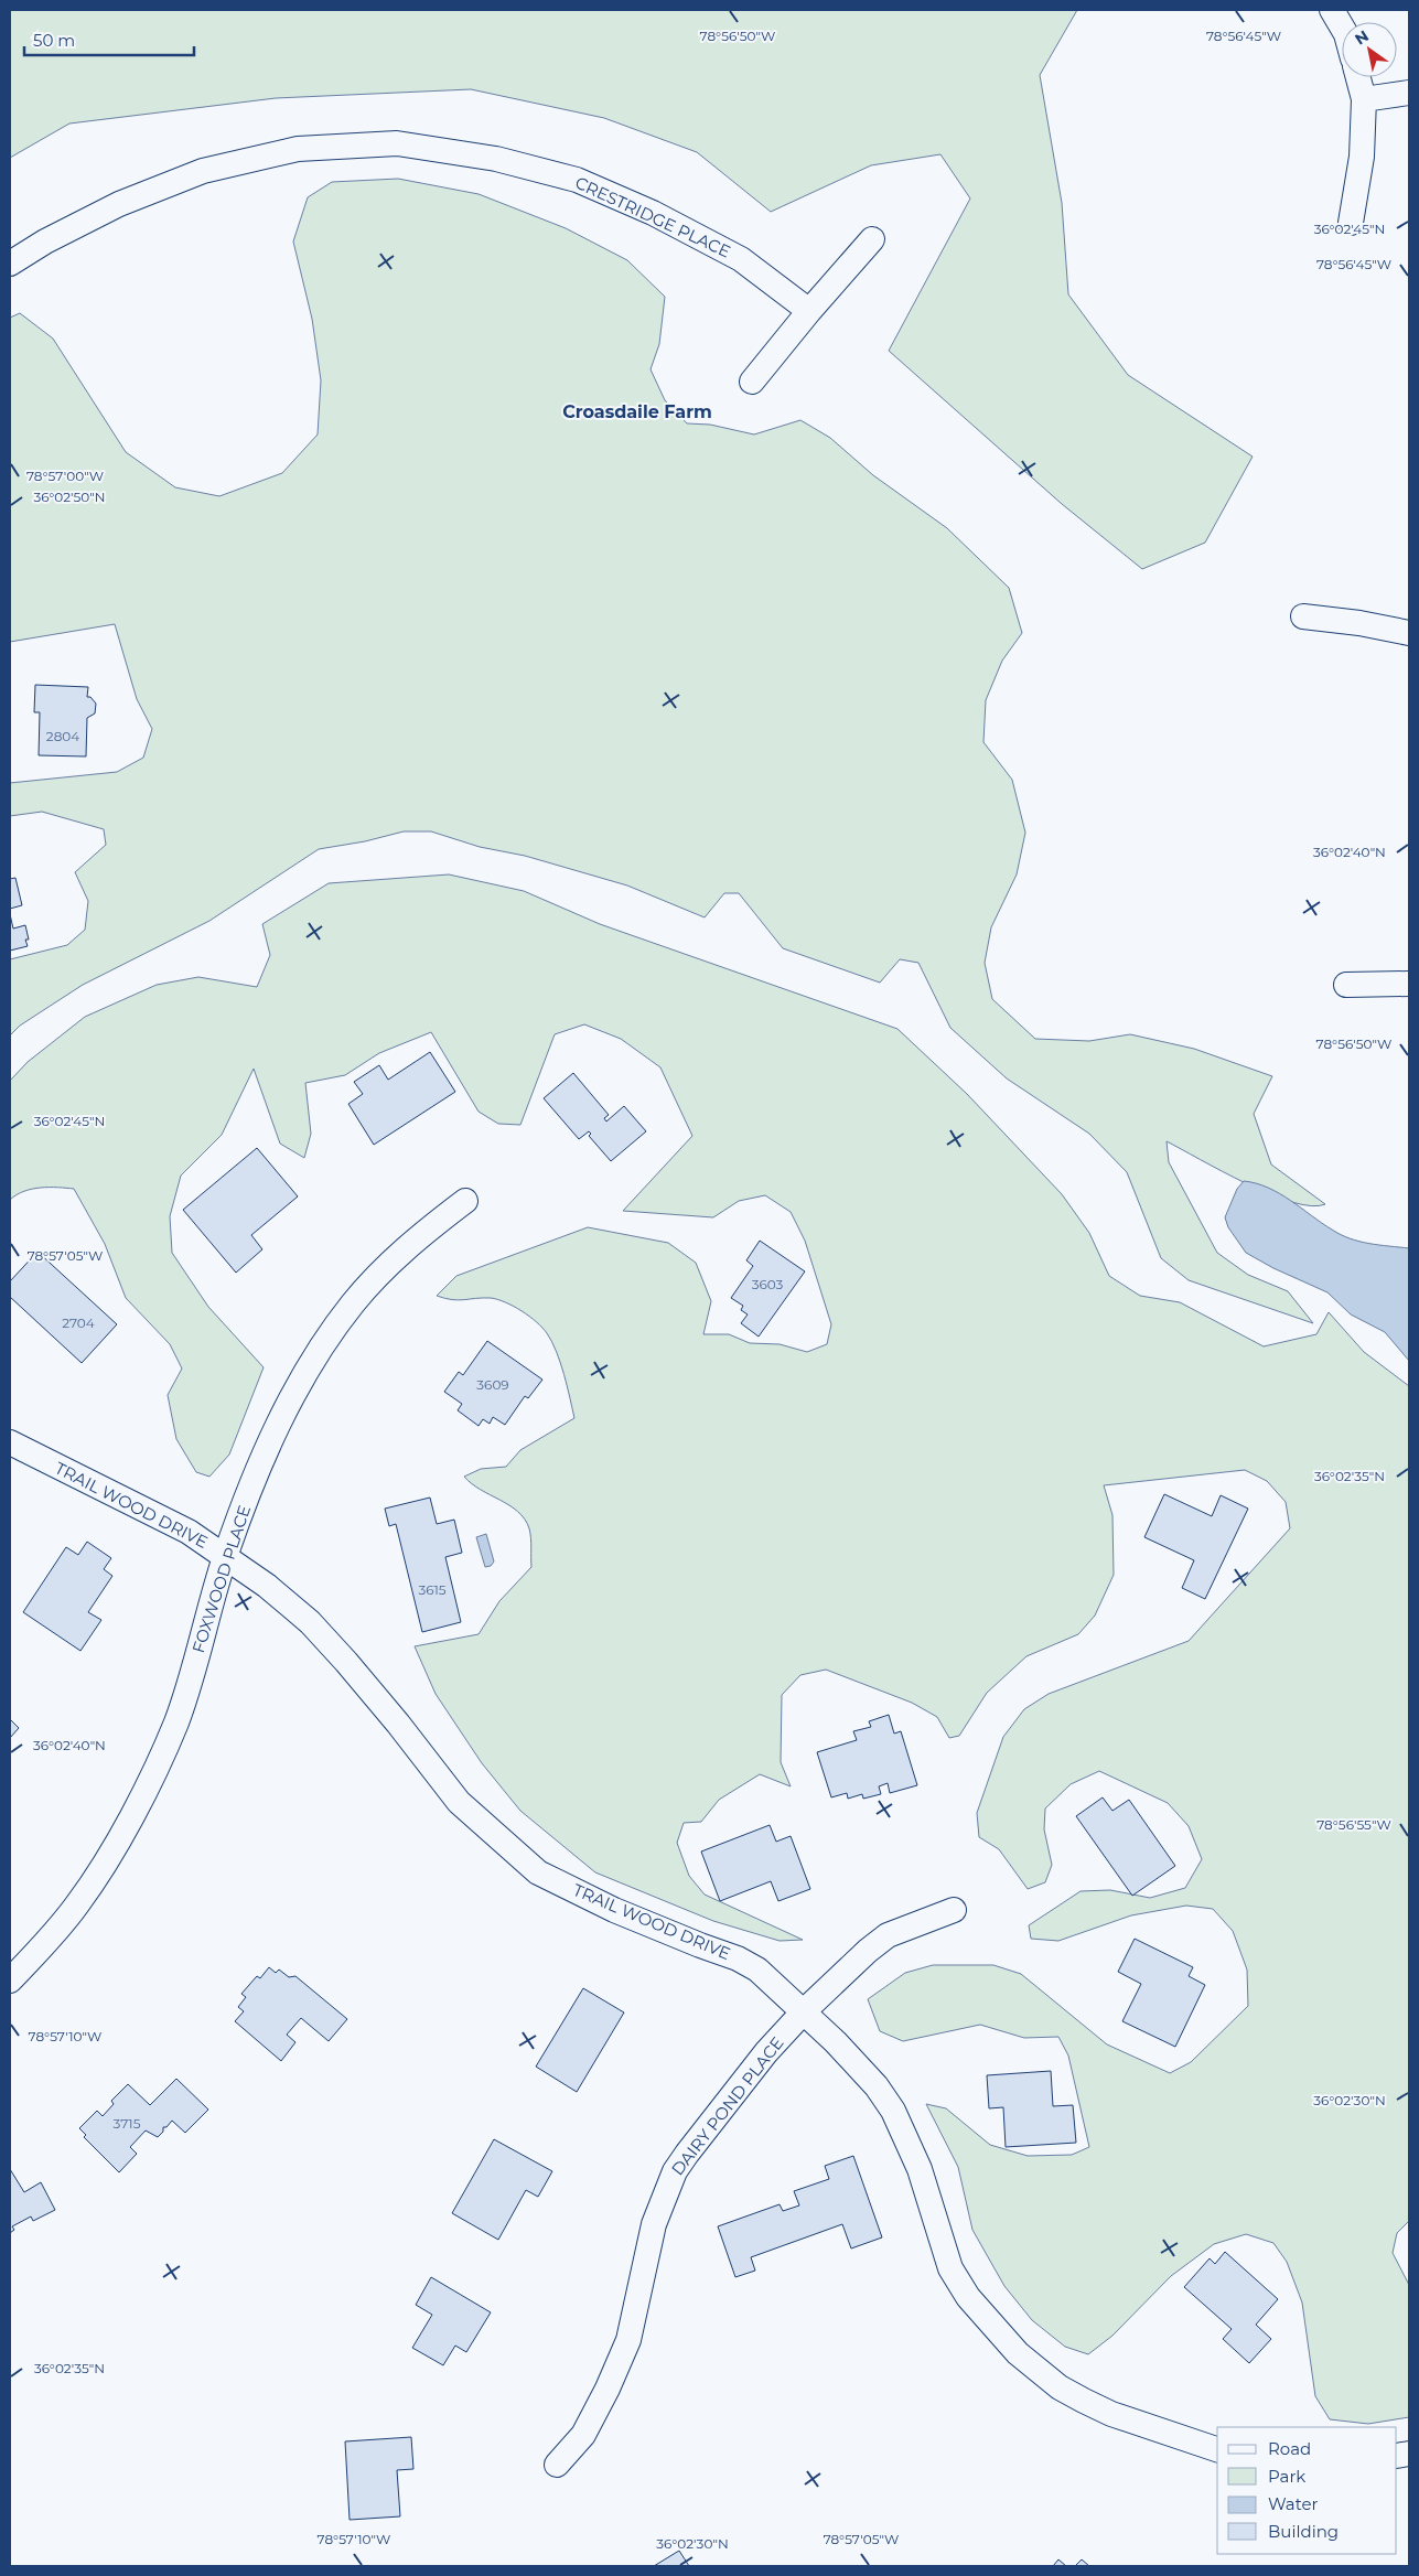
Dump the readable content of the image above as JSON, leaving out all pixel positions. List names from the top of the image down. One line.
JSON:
{"streets":{"street":["CRESTRIDGE PLACE","TRAIL WOOD DRIVE","FOXWOOD PLACE","DAIRY POND PLACE"]},"crossings":[["TRAIL WOOD DRIVE","FOXWOOD PLACE"],["TRAIL WOOD DRIVE","DAIRY POND PLACE"]],"districts":["Croasdaile Farm"],"house_numbers":["2804","3603","2704","3609","3615","3715"],"legend":["Road","Park","Water","Building"],"scale_bar":"50 m","north":"top left","coordinates":["78°56'50\"W","78°56'45\"W","36°02'45\"N","78°57'00\"W","36°02'50\"N","36°02'40\"N","78°57'05\"W","36°02'35\"N","78°56'55\"W","78°57'10\"W","36°02'30\"N"]}
